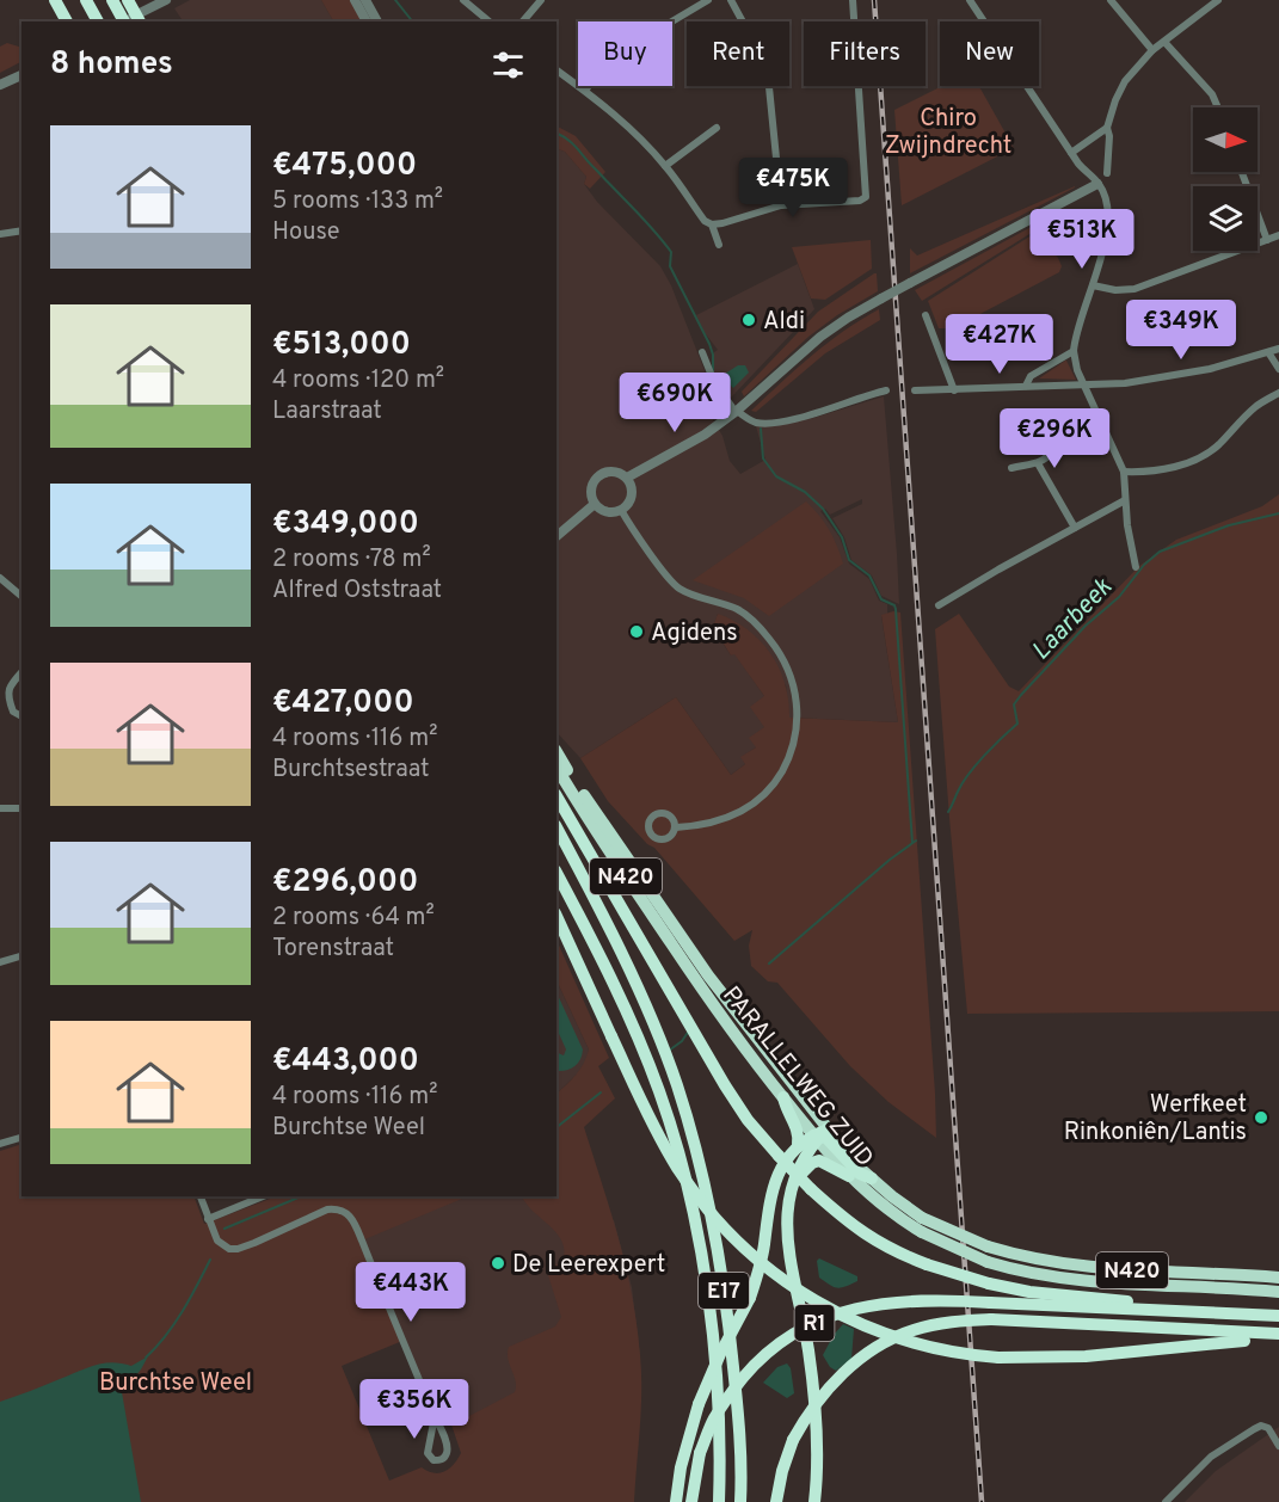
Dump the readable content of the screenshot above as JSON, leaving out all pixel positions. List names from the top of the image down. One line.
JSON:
{"streets":{"highway":["N420","PARALLELWEG ZUID","E17","R1"]},"water":["Laarbeek"],"parks":["Chiro Zwijndrecht","Burchtse Weel"],"places":["Aldi","Agidens","Werfkeet Rinkoniên/Lantis","De Leerexpert"],"north":"right","page":{"chip":["Buy","Rent","Filters","New"],"heading":"8 homes","list":[{"name":"€475,000","note":"5 rooms · 133 m² · House"},{"name":"€513,000","note":"4 rooms · 120 m² · Laarstraat"},{"name":"€349,000","note":"2 rooms · 78 m² · Alfred Oststraat"},{"name":"€427,000","note":"4 rooms · 116 m² · Burchtsestraat"},{"name":"€296,000","note":"2 rooms · 64 m² · Torenstraat"},{"name":"€443,000","note":"4 rooms · 116 m² · Burchtse Weel"}],"price":["€475K","€513K","€349K","€427K","€690K","€296K","€443K","€356K"]}}
